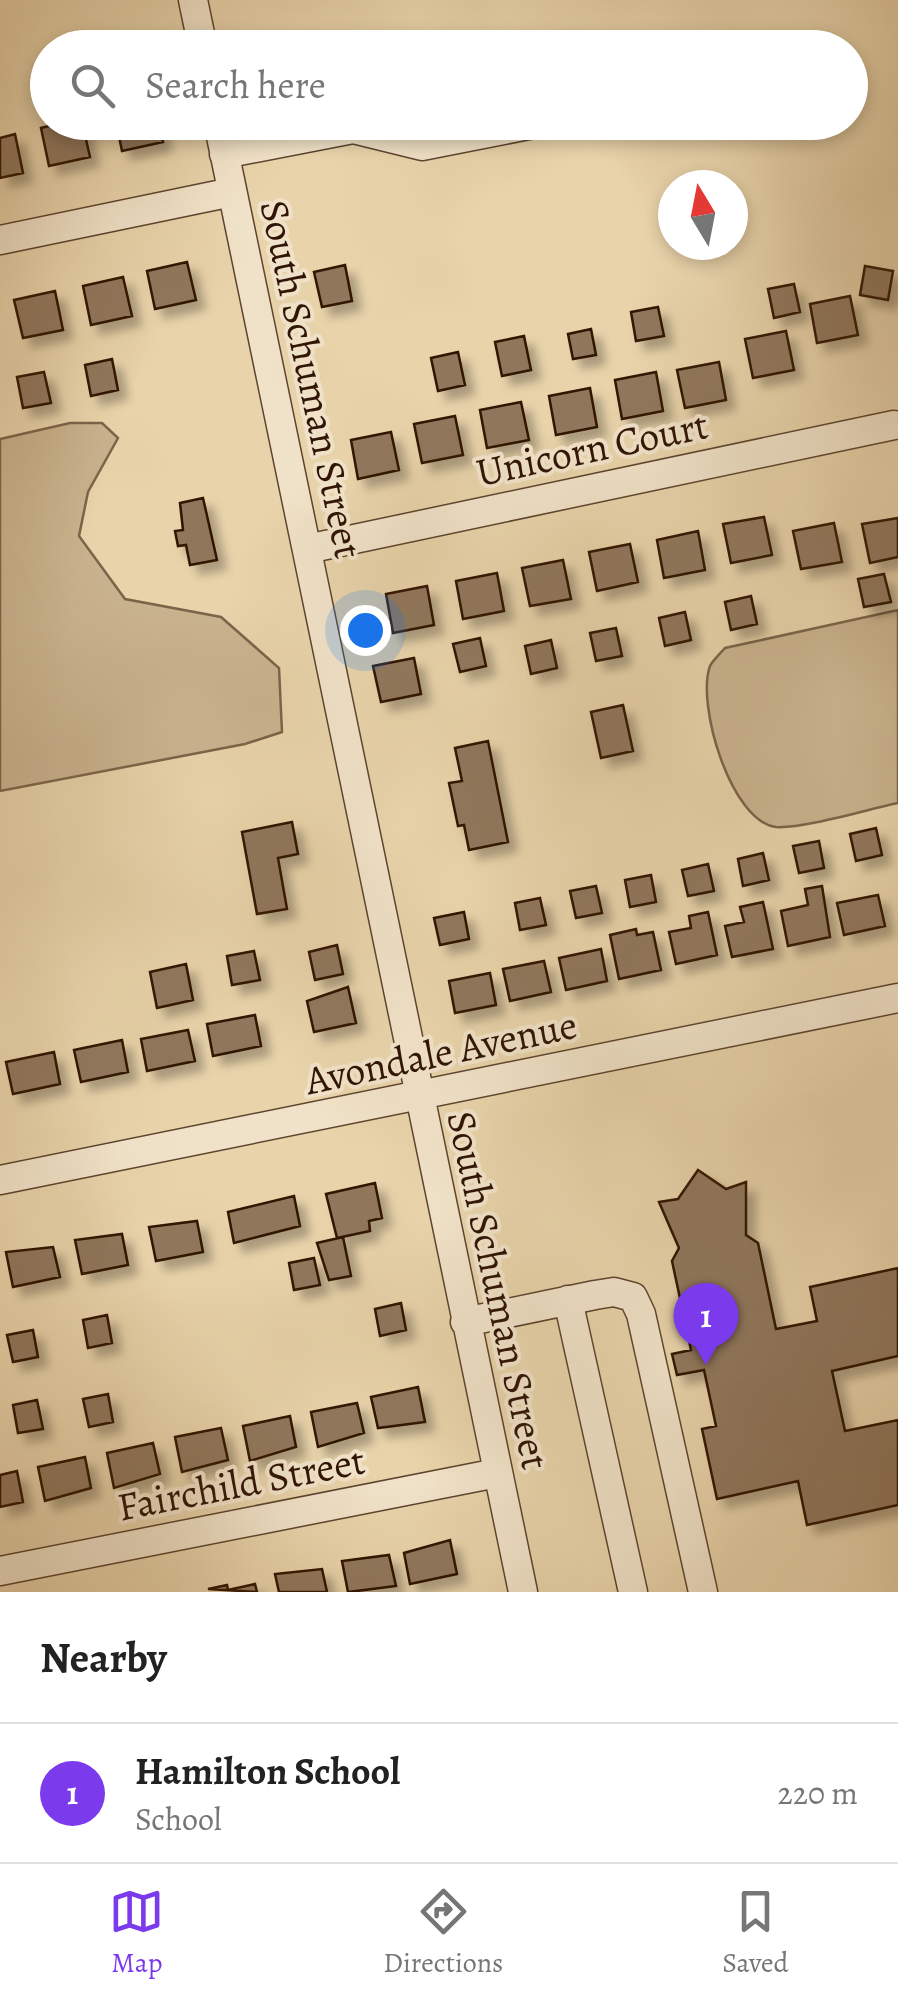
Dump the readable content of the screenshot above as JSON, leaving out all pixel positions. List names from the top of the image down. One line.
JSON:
{"streets":{"street":["South Schuman Street","Unicorn Court","Avondale Avenue","Fairchild Street"]},"crossings":[["South Schuman Street","Unicorn Court"],["South Schuman Street","Avondale Avenue"],["South Schuman Street","Fairchild Street"]],"north":"top","page":{"search":"Search here","pins":"1","heading":"Nearby","list":[{"mark":"1","name":"Hamilton School","note":"School","value":"220 m"}],"nav":["Map","Directions","Saved"]}}
